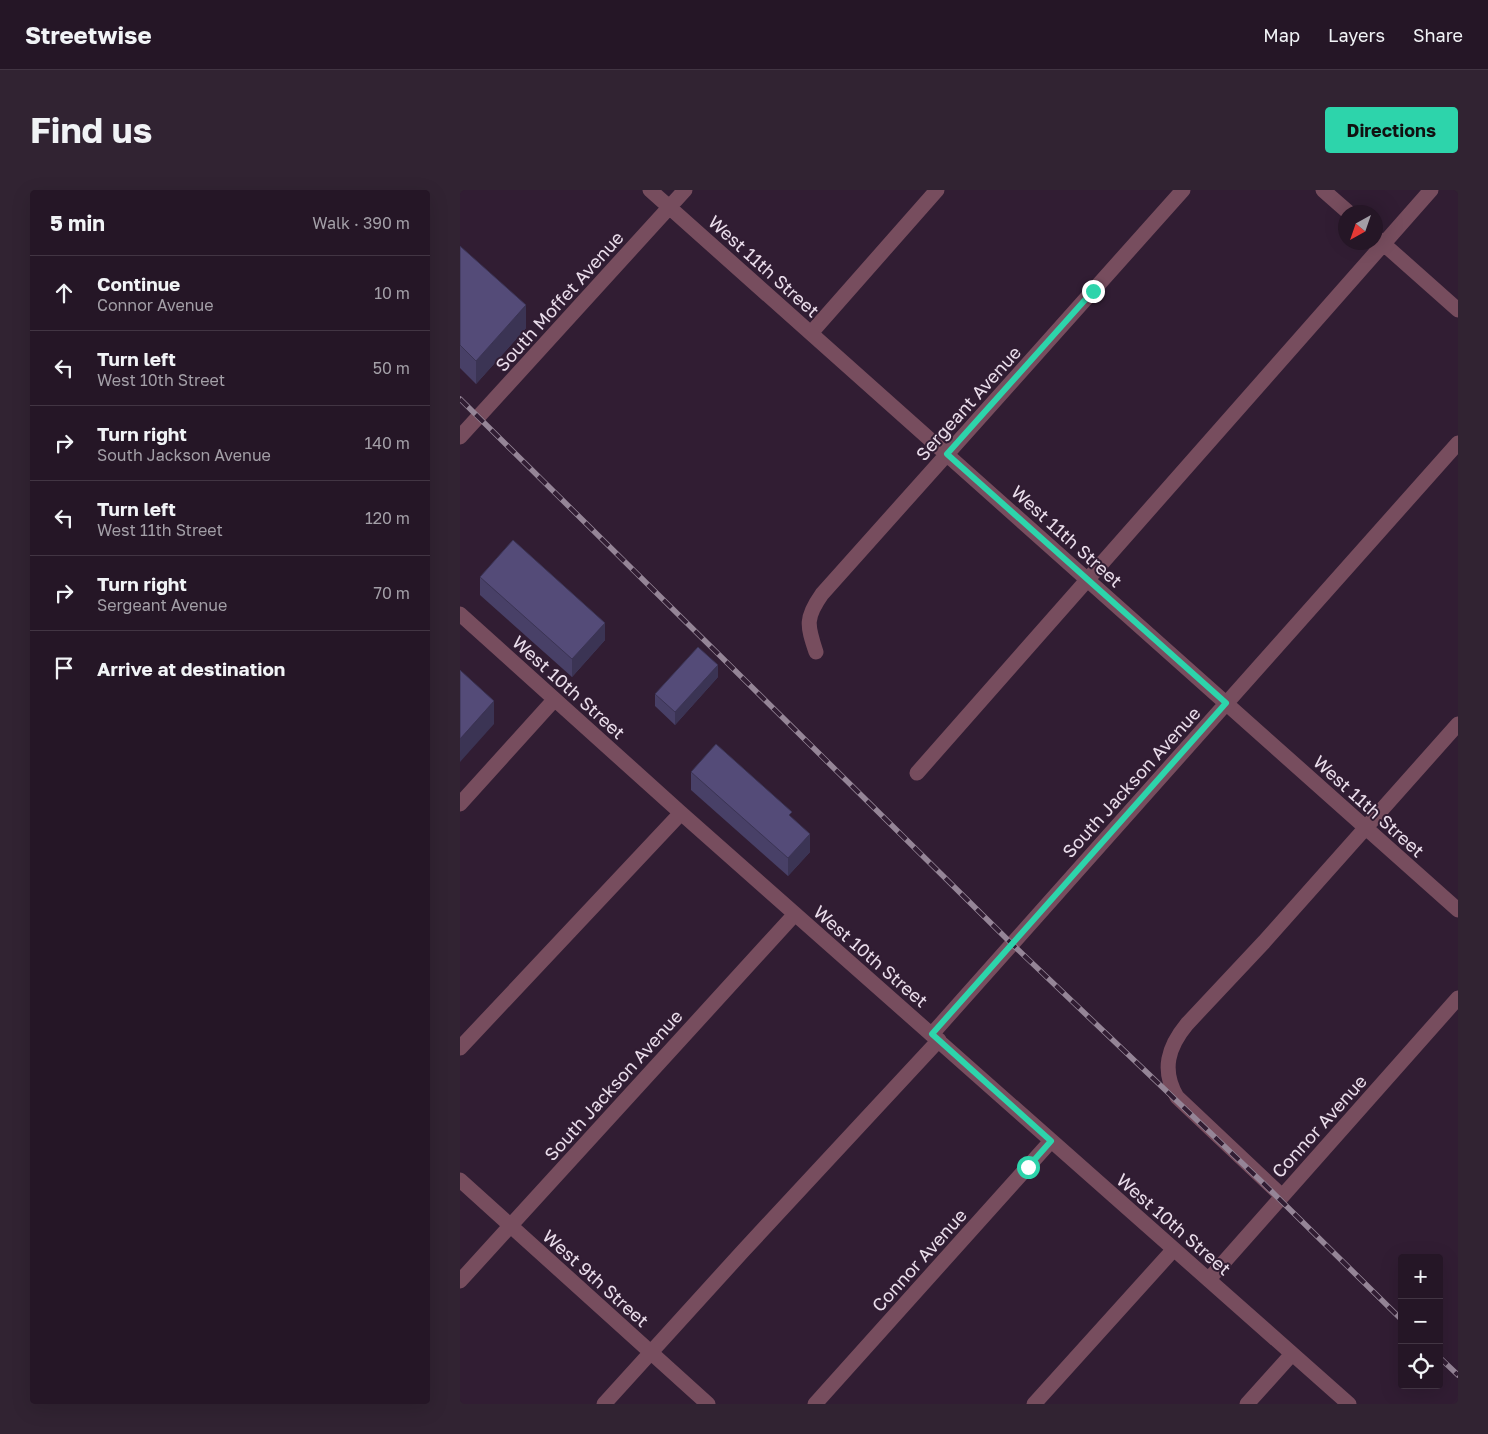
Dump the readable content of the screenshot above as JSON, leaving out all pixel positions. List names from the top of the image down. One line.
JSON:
{"streets":{"street":["West 11th Street","South Moffet Avenue","Sergeant Avenue","West 10th Street","South Jackson Avenue","Connor Avenue","West 9th Street"]},"crossings":[["West 11th Street","South Moffet Avenue"],["West 11th Street","Sergeant Avenue"],["West 11th Street","South Jackson Avenue"],["West 10th Street","South Jackson Avenue"],["West 10th Street","Connor Avenue"],["South Jackson Avenue","West 9th Street"]],"north":"bottom left","page":{"header":"Streetwise","nav":["Map","Layers","Share"],"buttons":"Directions","title":"Find us","heading":["5 min","Walk · 390 m"],"list":[["Continue","Connor Avenue","10 m"],["Turn left","West 10th Street","50 m"],["Turn right","South Jackson Avenue","140 m"],["Turn left","West 11th Street","120 m"],["Turn right","Sergeant Avenue","70 m"],"Arrive at destination"],"map_buttons":["+","−"]}}
